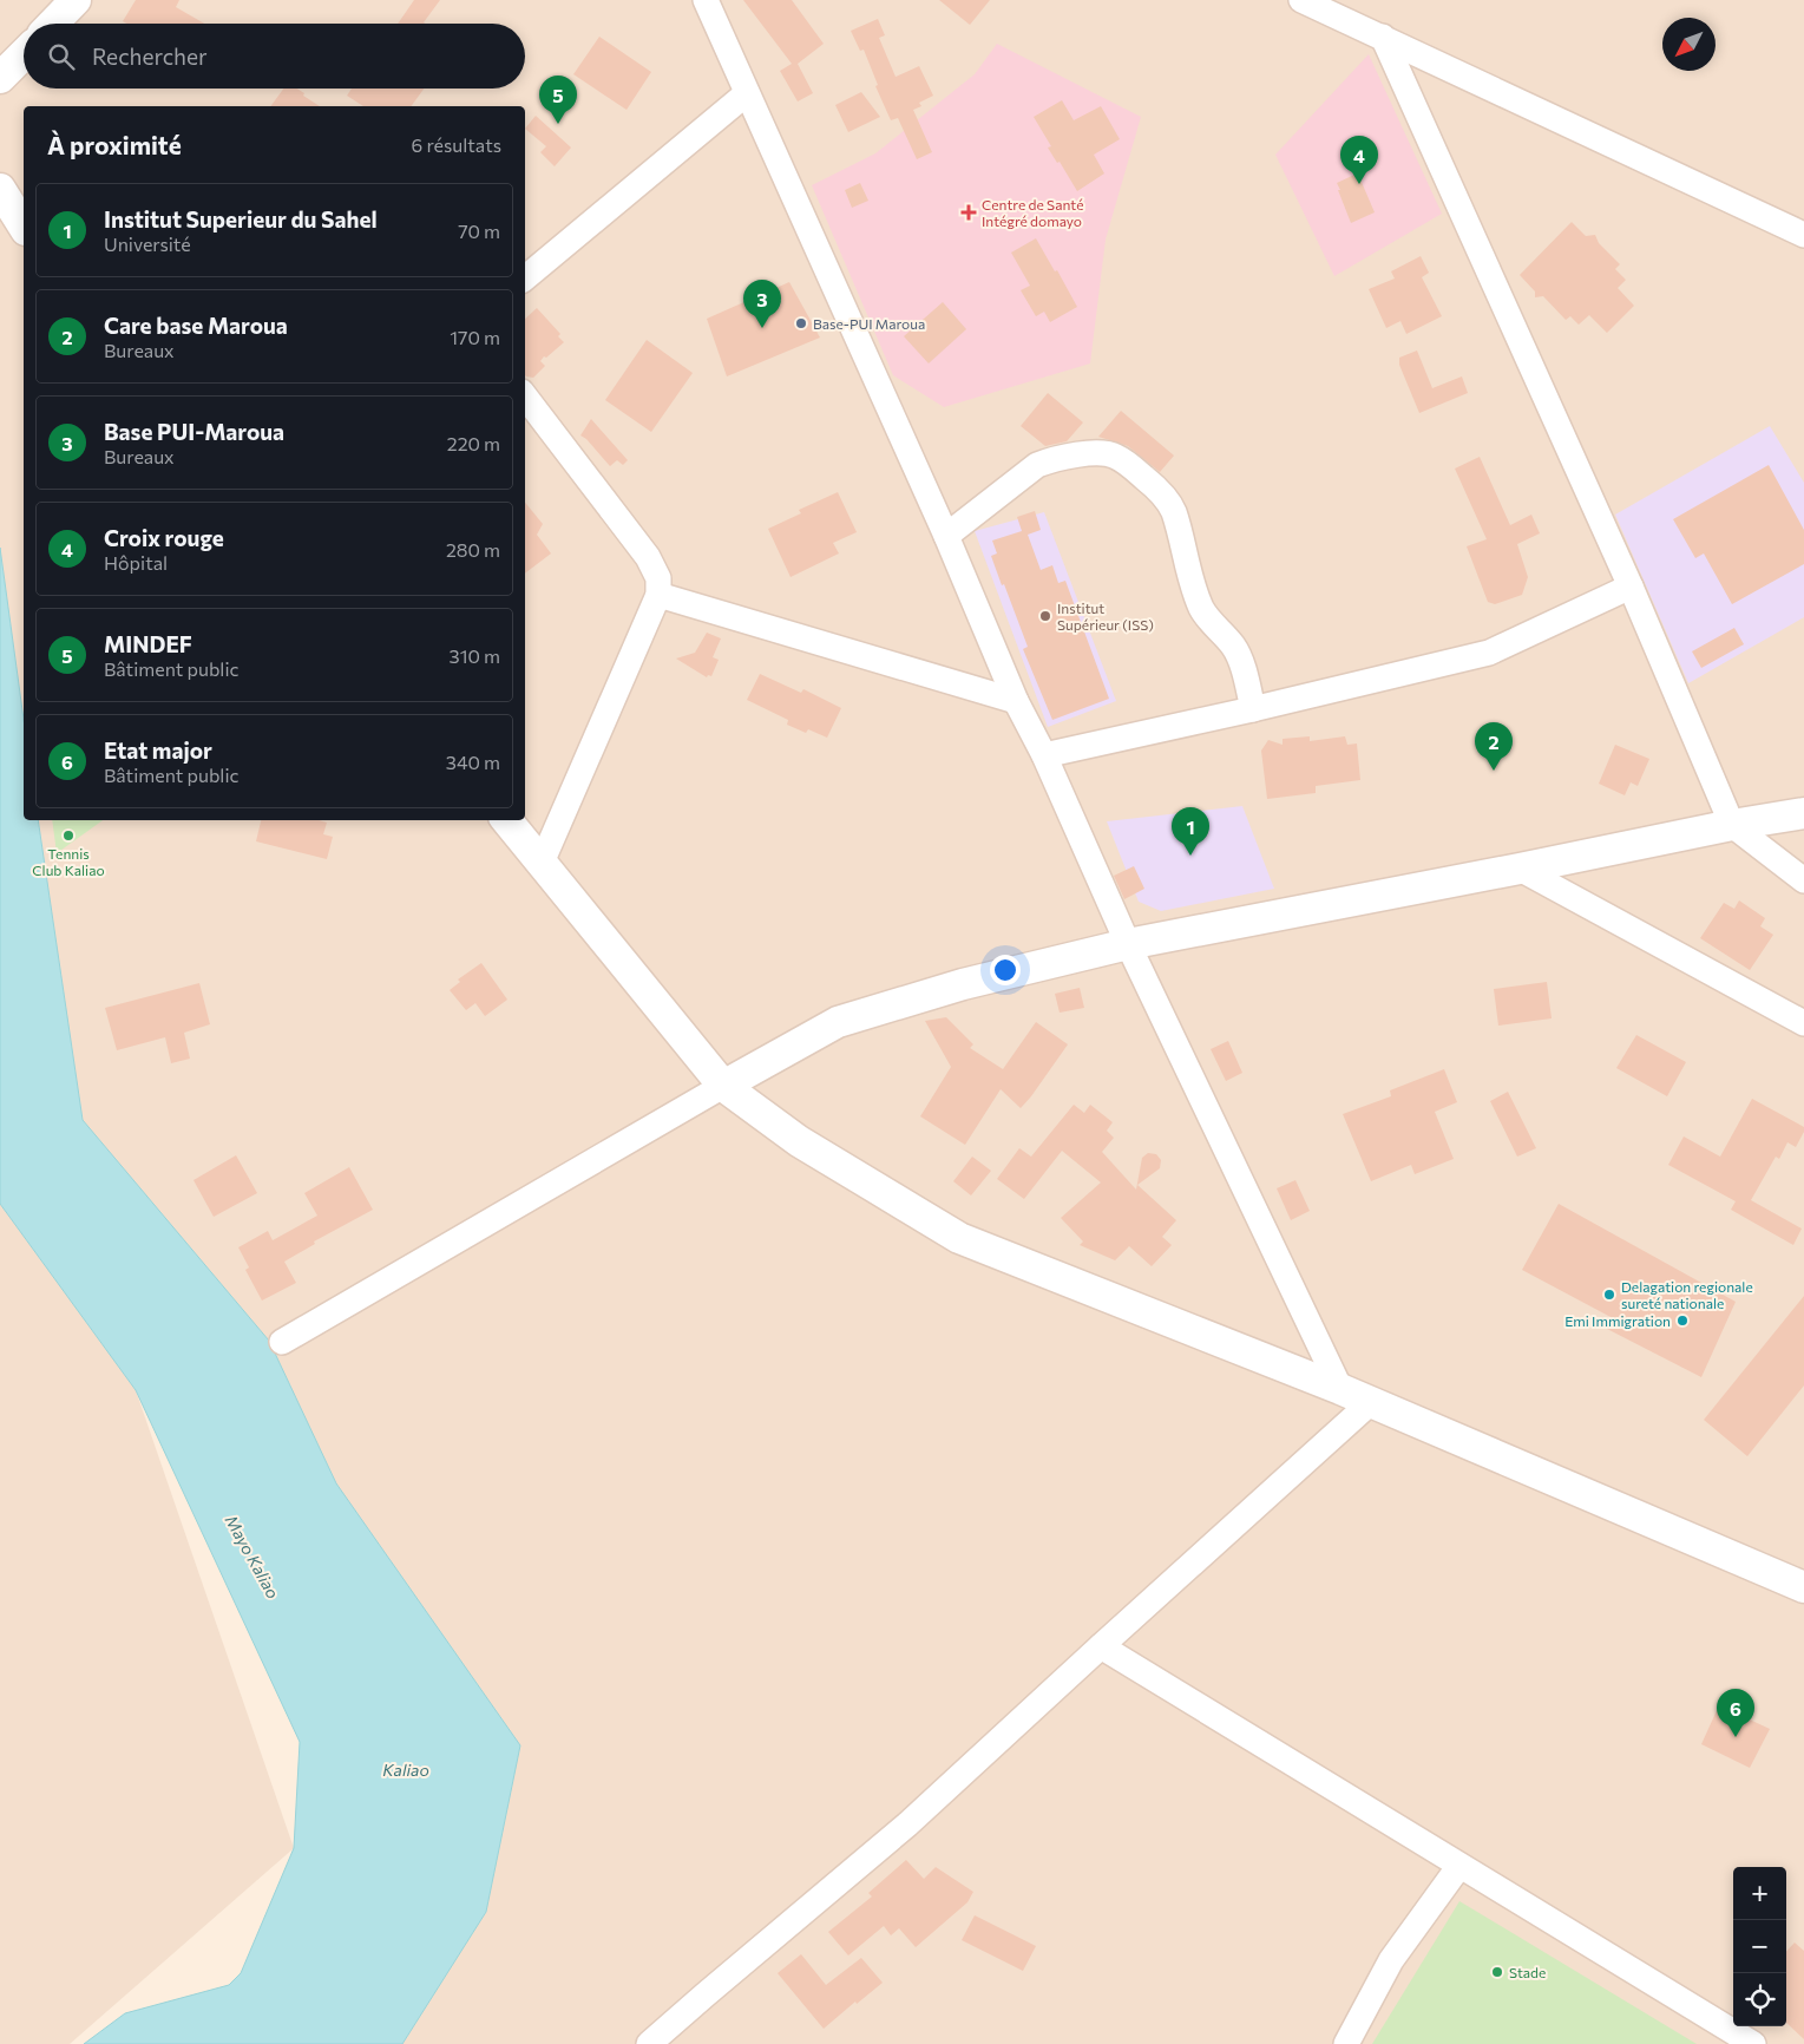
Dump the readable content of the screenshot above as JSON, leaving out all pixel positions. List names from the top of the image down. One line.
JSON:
{"water":["Mayo Kaliao","Kaliao"],"places":{"health":["Centre de Santé Intégré domayo"],"other":["Base-PUI Maroua","Institut Supérieur (ISS)","Tennis Club Kaliao","Delagation regionale sureté nationale","Emi Immigration","Stade"]},"north":"bottom left","page":{"search":"Rechercher","pins":["5","4","3","2","1","6"],"heading":["À proximité","6 résultats"],"list":[{"mark":"1","name":"Institut Superieur du Sahel","note":"Université","value":"70 m"},{"mark":"2","name":"Care base Maroua","note":"Bureaux","value":"170 m"},{"mark":"3","name":"Base PUI-Maroua","note":"Bureaux","value":"220 m"},{"mark":"4","name":"Croix rouge","note":"Hôpital","value":"280 m"},{"mark":"5","name":"MINDEF","note":"Bâtiment public","value":"310 m"},{"mark":"6","name":"Etat major","note":"Bâtiment public","value":"340 m"}],"map_buttons":["+","−"]}}
